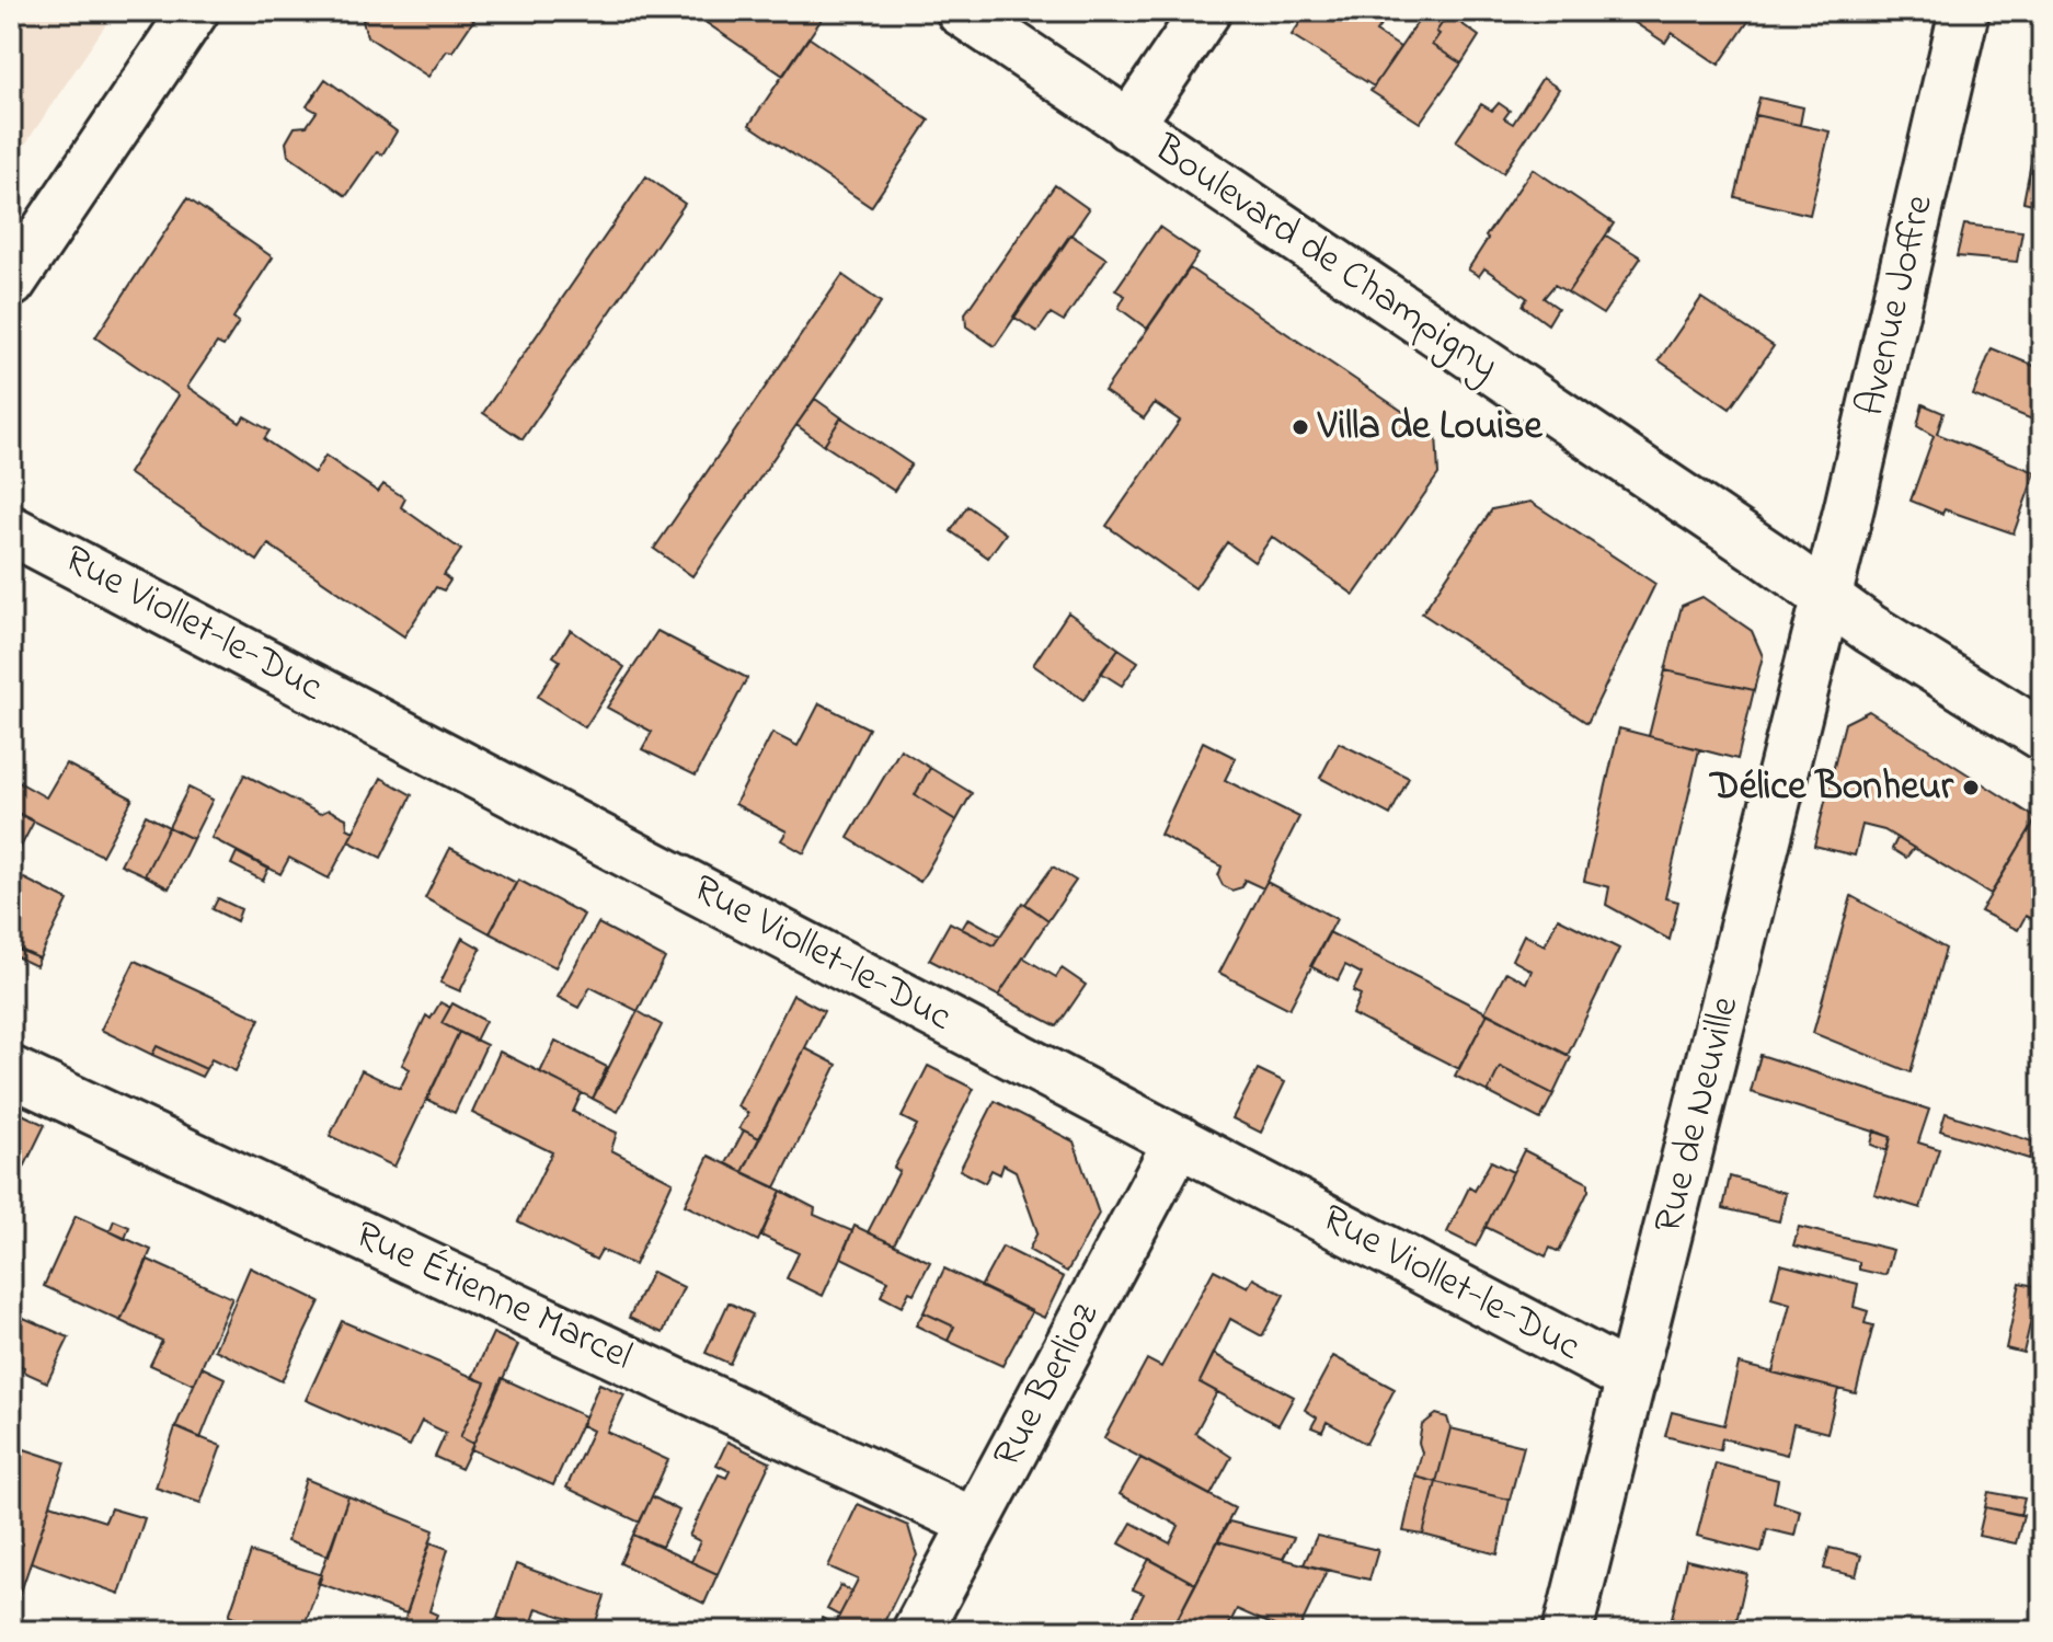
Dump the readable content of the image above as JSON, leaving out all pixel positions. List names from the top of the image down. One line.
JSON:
{"streets":{"street":["Boulevard de Champigny","Avenue Joffre","Rue Viollet-le-Duc","Rue de Neuville","Rue Étienne Marcel","Rue Berlioz"]},"crossings":[["Boulevard de Champigny","Avenue Joffre"],["Boulevard de Champigny","Rue de Neuville"],["Avenue Joffre","Rue de Neuville"],["Rue Viollet-le-Duc","Rue de Neuville"],["Rue Viollet-le-Duc","Rue Berlioz"],["Rue Étienne Marcel","Rue Berlioz"]],"places":["Villa de Louise","Délice Bonheur"]}
